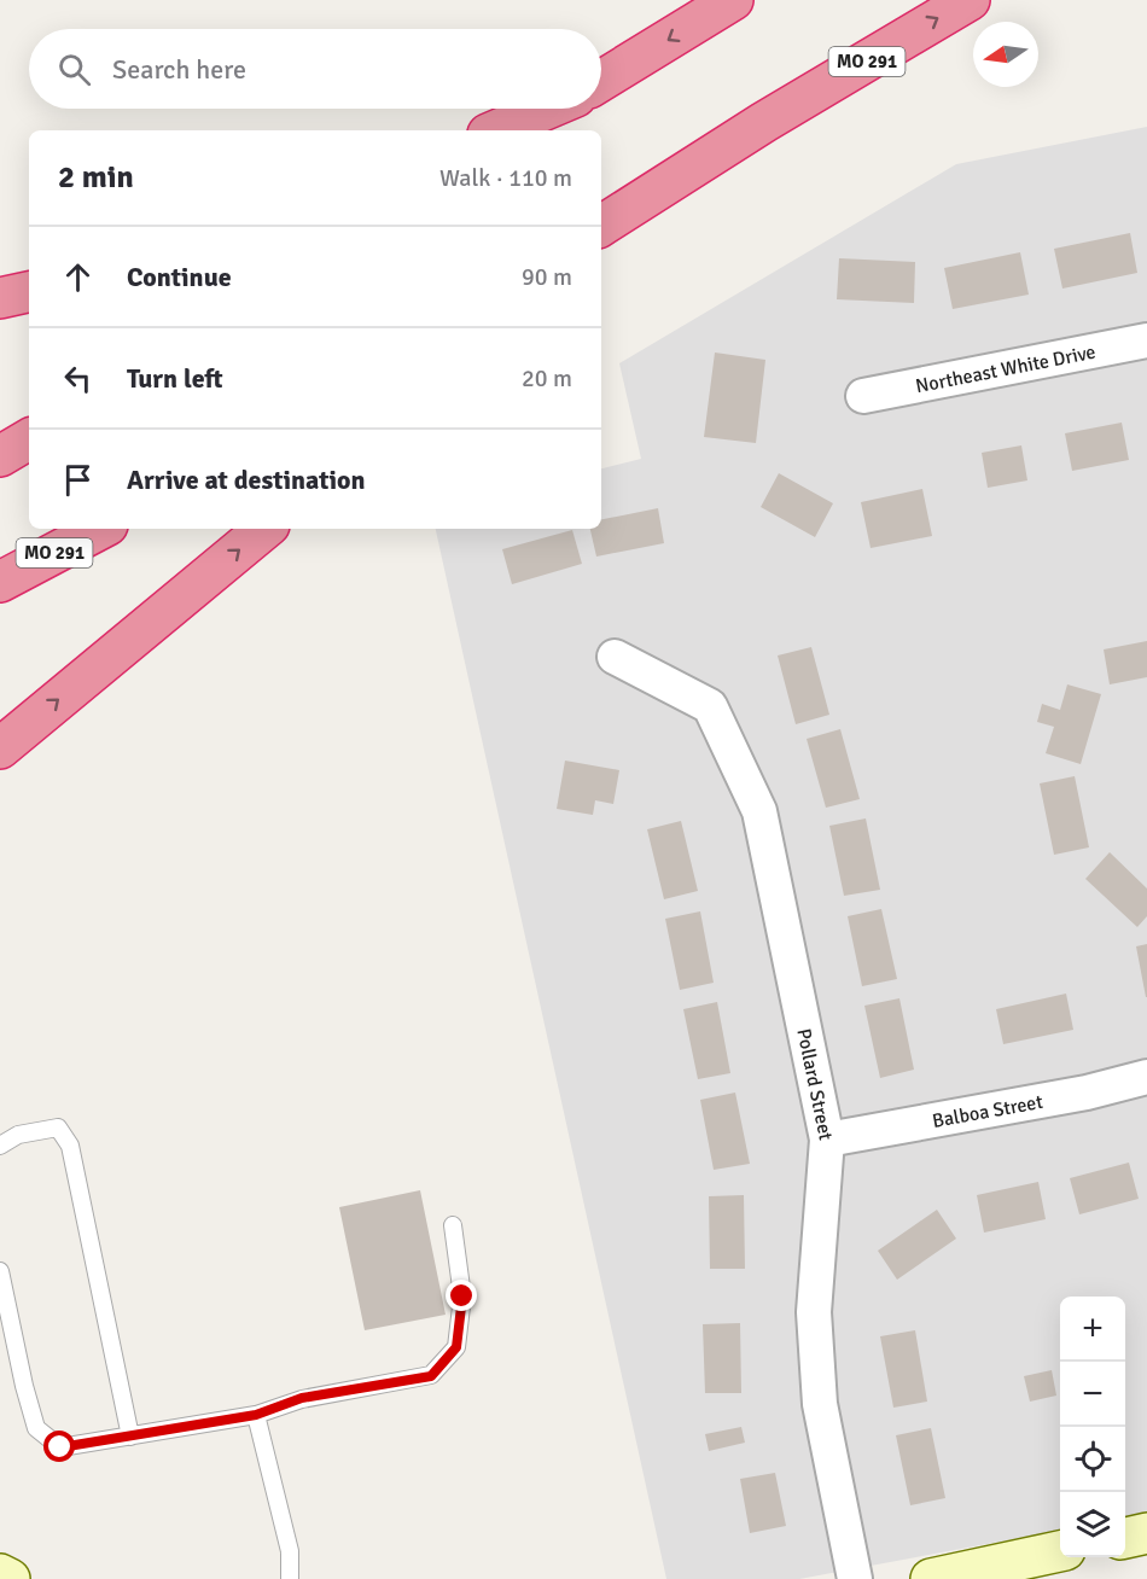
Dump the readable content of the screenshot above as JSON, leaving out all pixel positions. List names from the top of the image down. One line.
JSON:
{"streets":{"highway":["MO 291"],"street":["Northeast White Drive","Pollard Street","Balboa Street"]},"crossings":[["Pollard Street","Balboa Street"]],"north":"left","page":{"search":"Search here","heading":["2 min","Walk · 110 m"],"list":[["Continue","90 m"],["Turn left","20 m"],"Arrive at destination"],"map_buttons":["+","−"]}}
